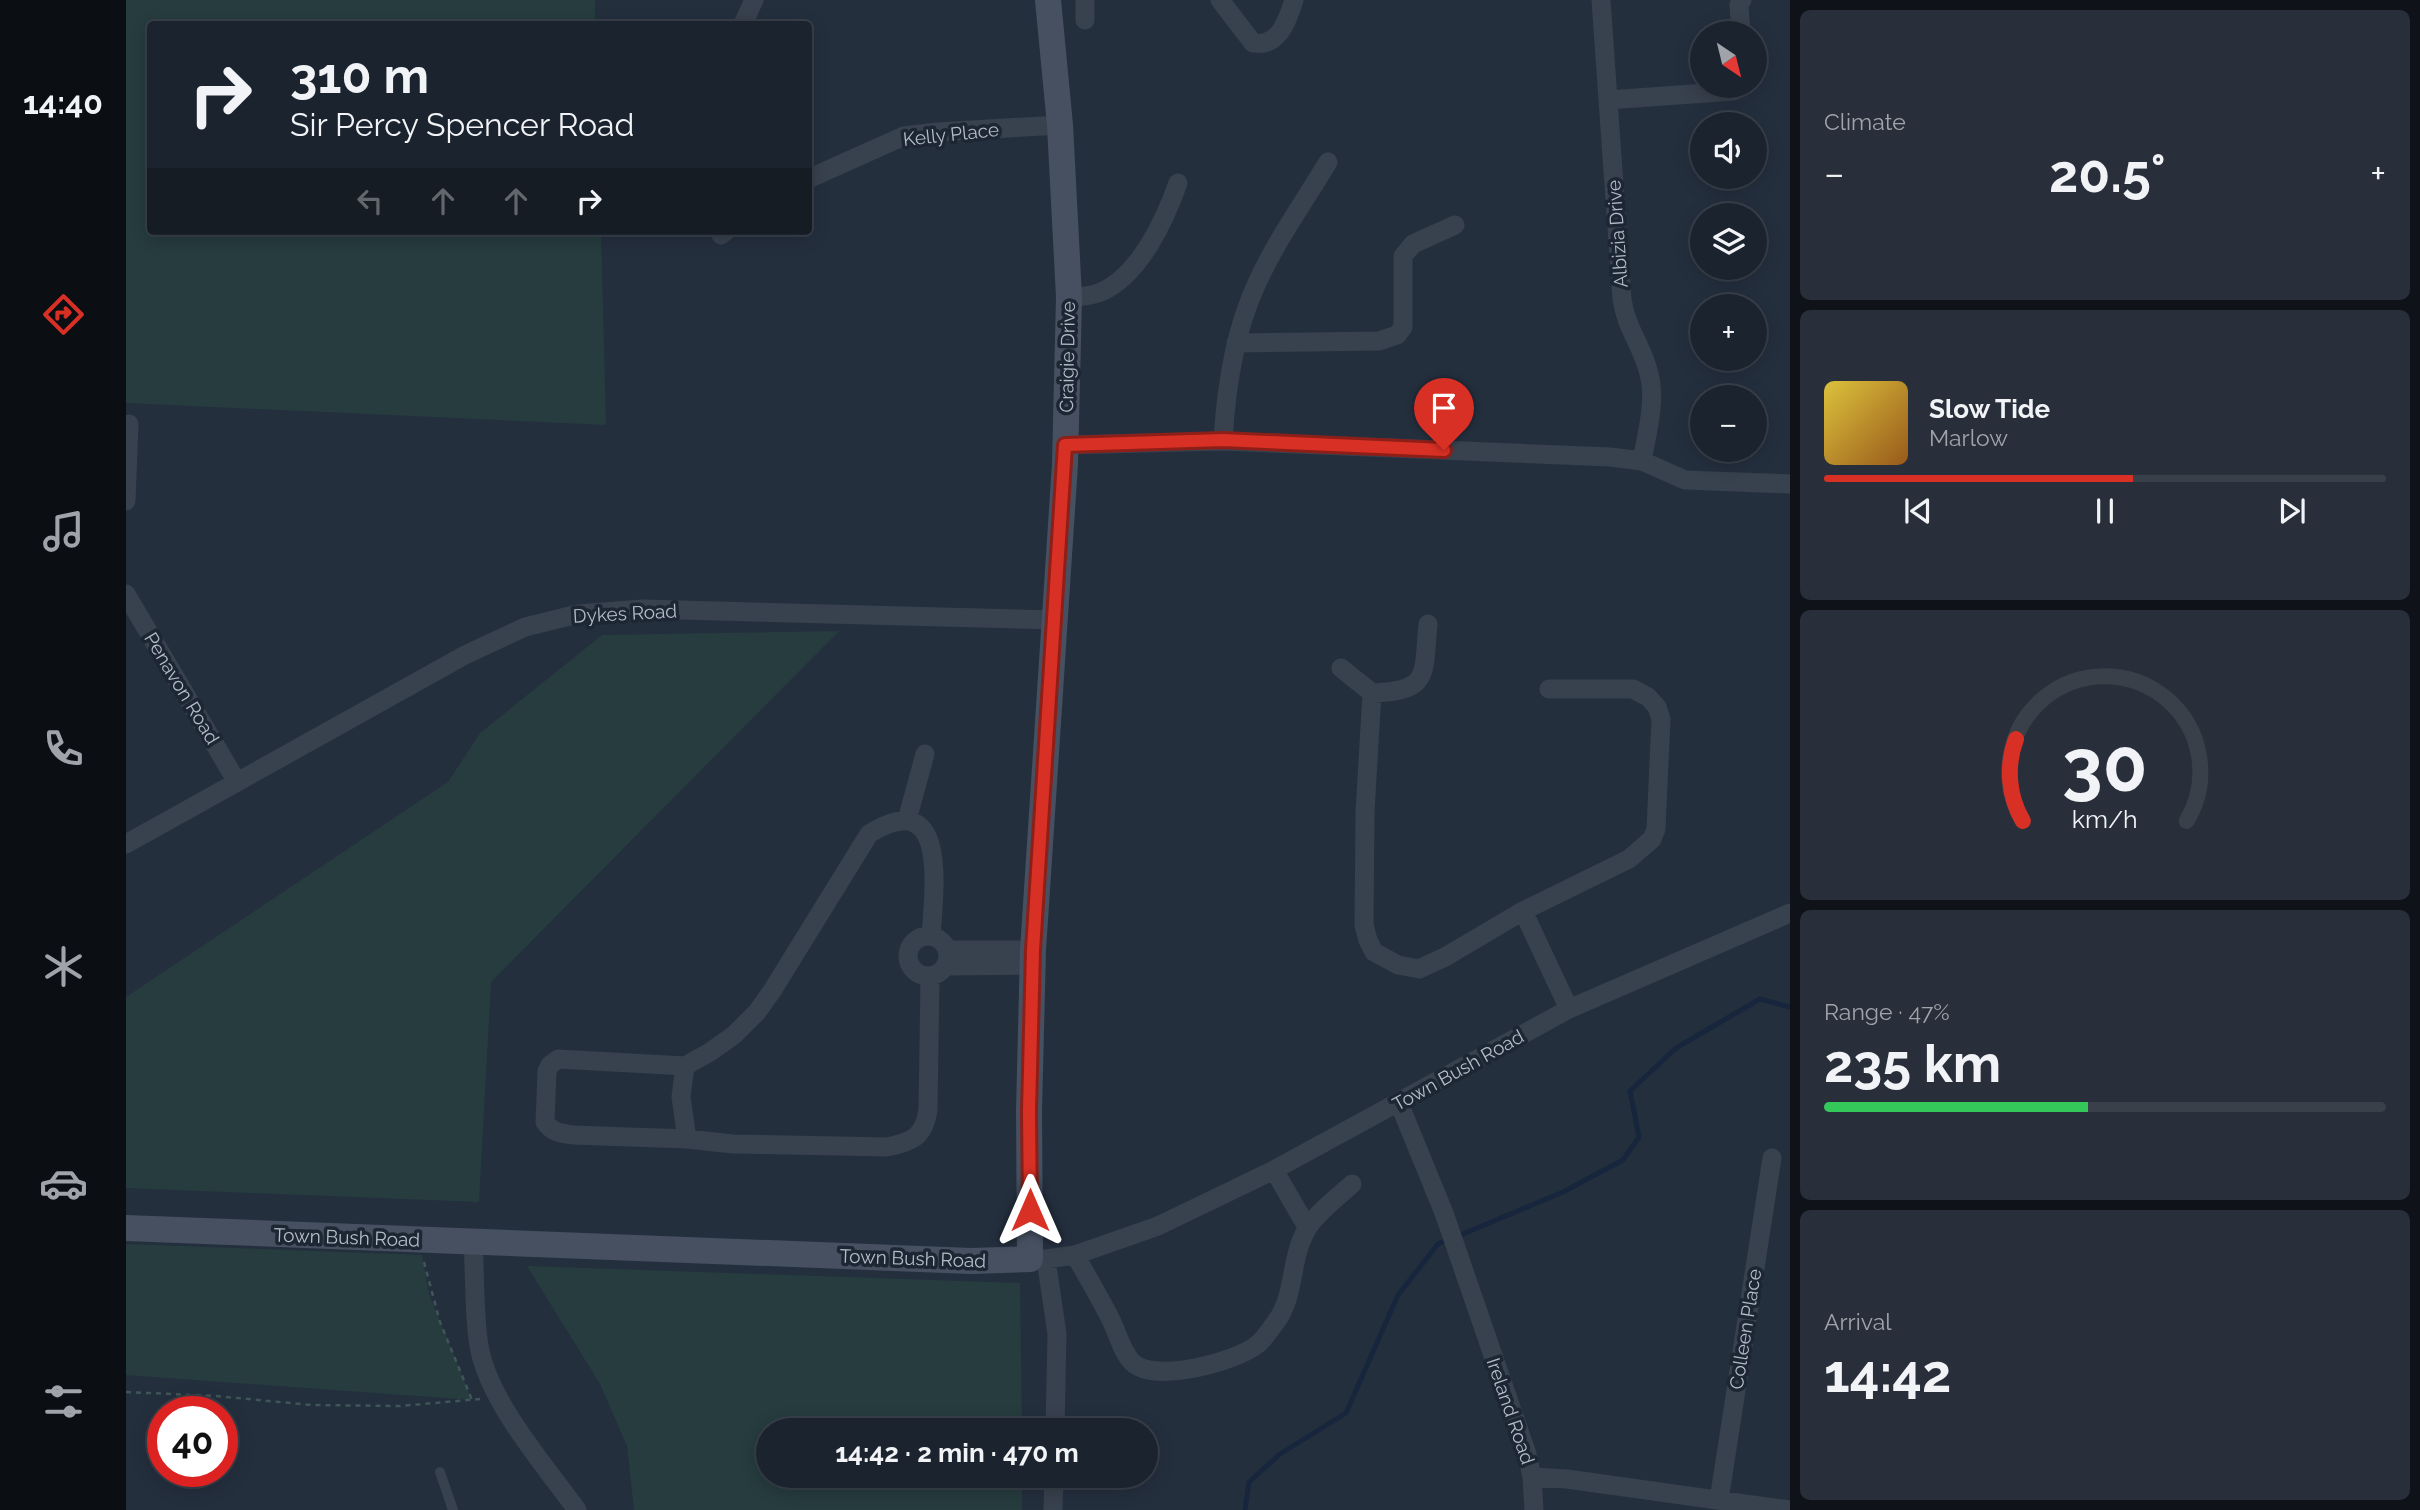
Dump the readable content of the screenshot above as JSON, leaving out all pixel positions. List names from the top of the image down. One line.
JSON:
{"streets":{"street":["Kelly Place","Albizia Drive","Craigie Drive","Dykes Road","Penavon Road","Town Bush Road","Colleen Place","Ireland Road"]},"crossings":[["Kelly Place","Craigie Drive"],["Craigie Drive","Dykes Road"],["Craigie Drive","Town Bush Road"],["Dykes Road","Penavon Road"],["Town Bush Road","Ireland Road"],["Colleen Place","Ireland Road"]],"north":"bottom right","page":{"tabs":"14:40","tile":["Climate",["Range · 47%","235 km"],["Arrival","14:42"]],"map_buttons":["+","−"],"turn":["310 m","Sir Percy Spencer Road"],"heat":["−","20.5°","+"],"song":["Slow Tide","Marlow"],"limit":"40","trip":"14:42 · 2 min · 470 m","gauge":["30","km/h"]}}
